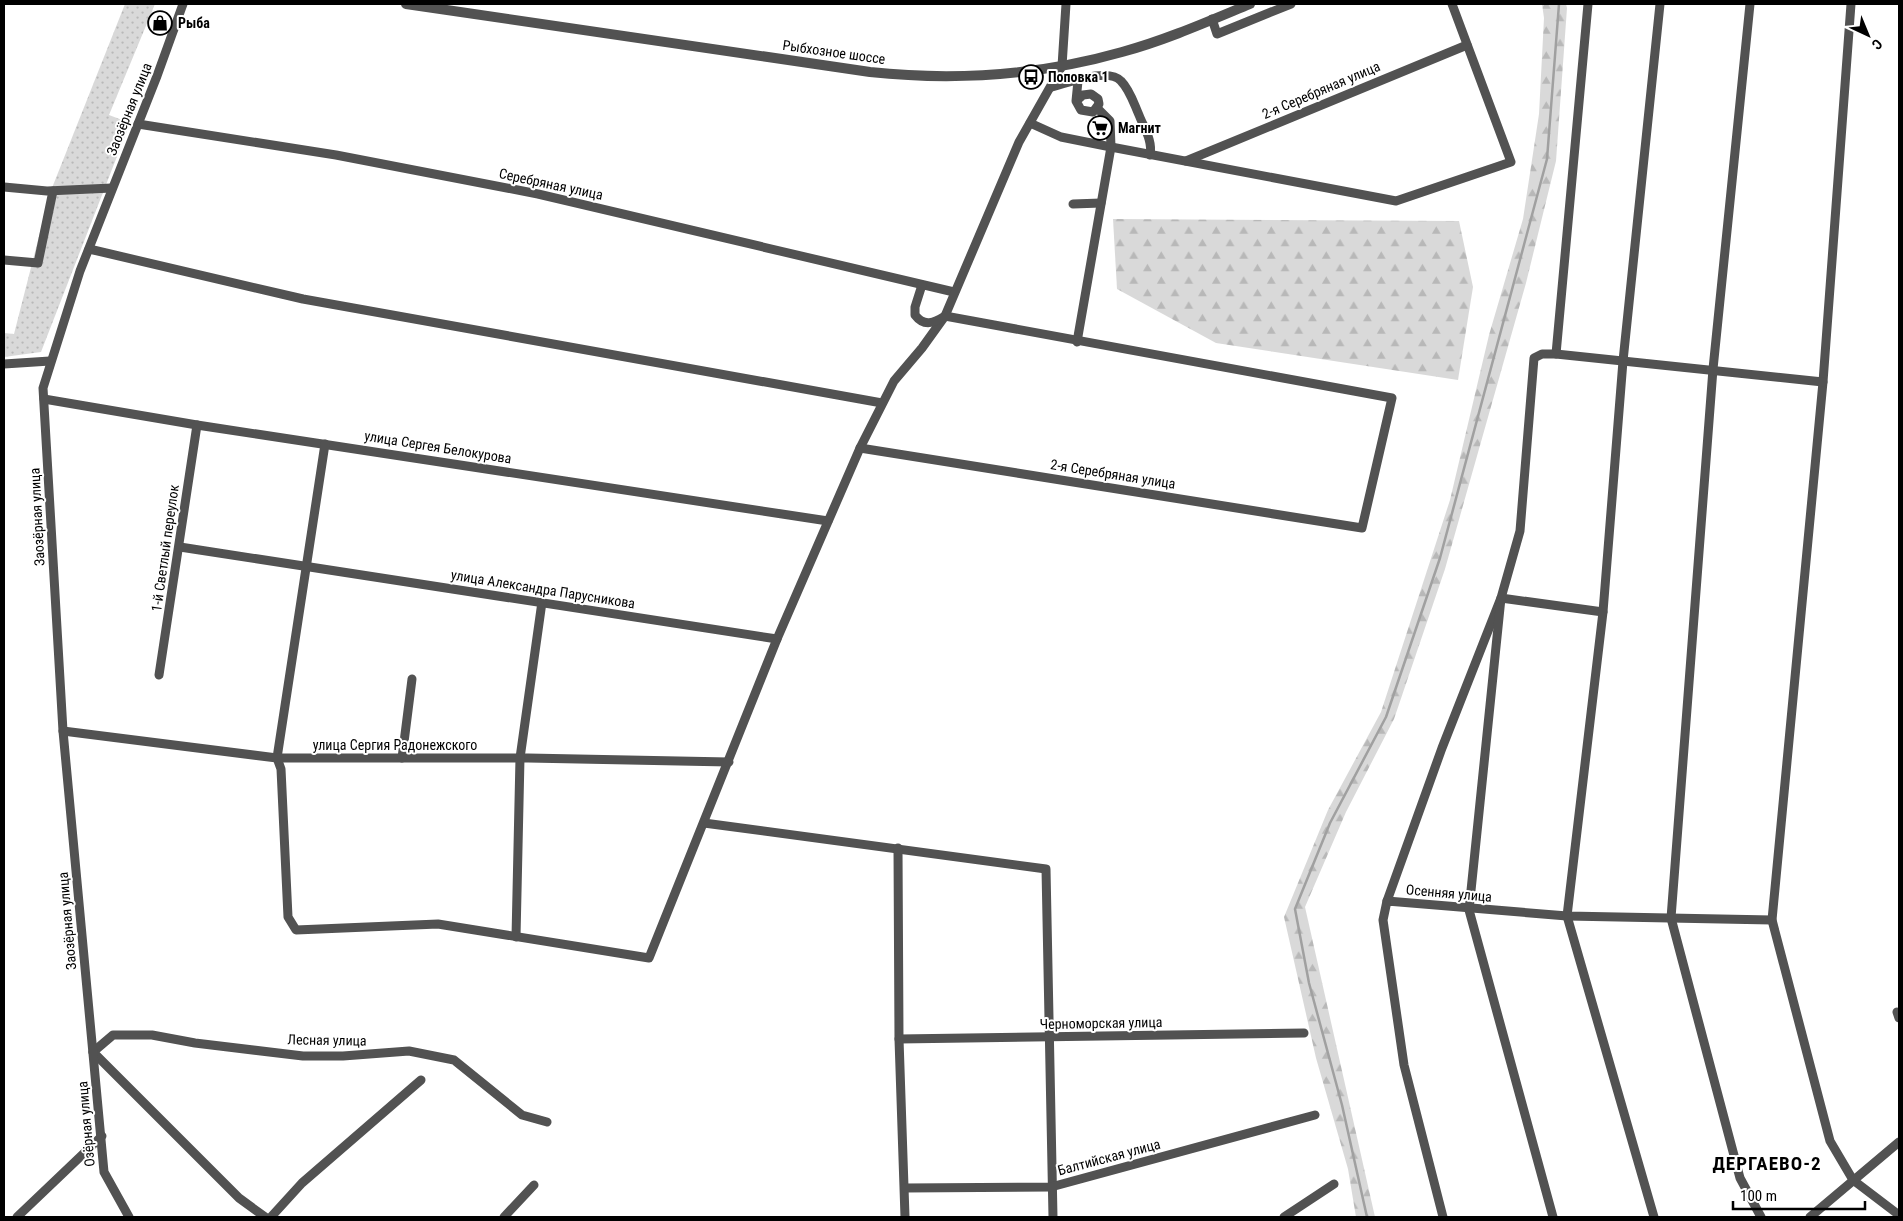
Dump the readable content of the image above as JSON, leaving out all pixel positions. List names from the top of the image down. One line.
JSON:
{"streets":{"street":["Рыбхозное шоссе","2-я Серебряная улица","Заозёрная улица","Серебряная улица","улица Сергея Белокурова","1-й Светлый переулок","улица Александра Парусникова","улица Сергия Радонежского","Осенняя улица","Черноморская улица","Лесная улица","Озёрная улица","Балтийская улица"]},"crossings":[["Заозёрная улица","Серебряная улица"],["Заозёрная улица","улица Сергея Белокурова"],["Заозёрная улица","улица Сергия Радонежского"],["Заозёрная улица","Лесная улица"],["Заозёрная улица","Озёрная улица"],["улица Сергея Белокурова","1-й Светлый переулок"],["Лесная улица","Озёрная улица"]],"districts":["ДЕРГАЕВО-2"],"places":{"shop":["Рыба"],"bus stop":["Поповка 1"],"supermarket":["Магнит"]},"scale_bar":"100 m","north":"bottom right"}
